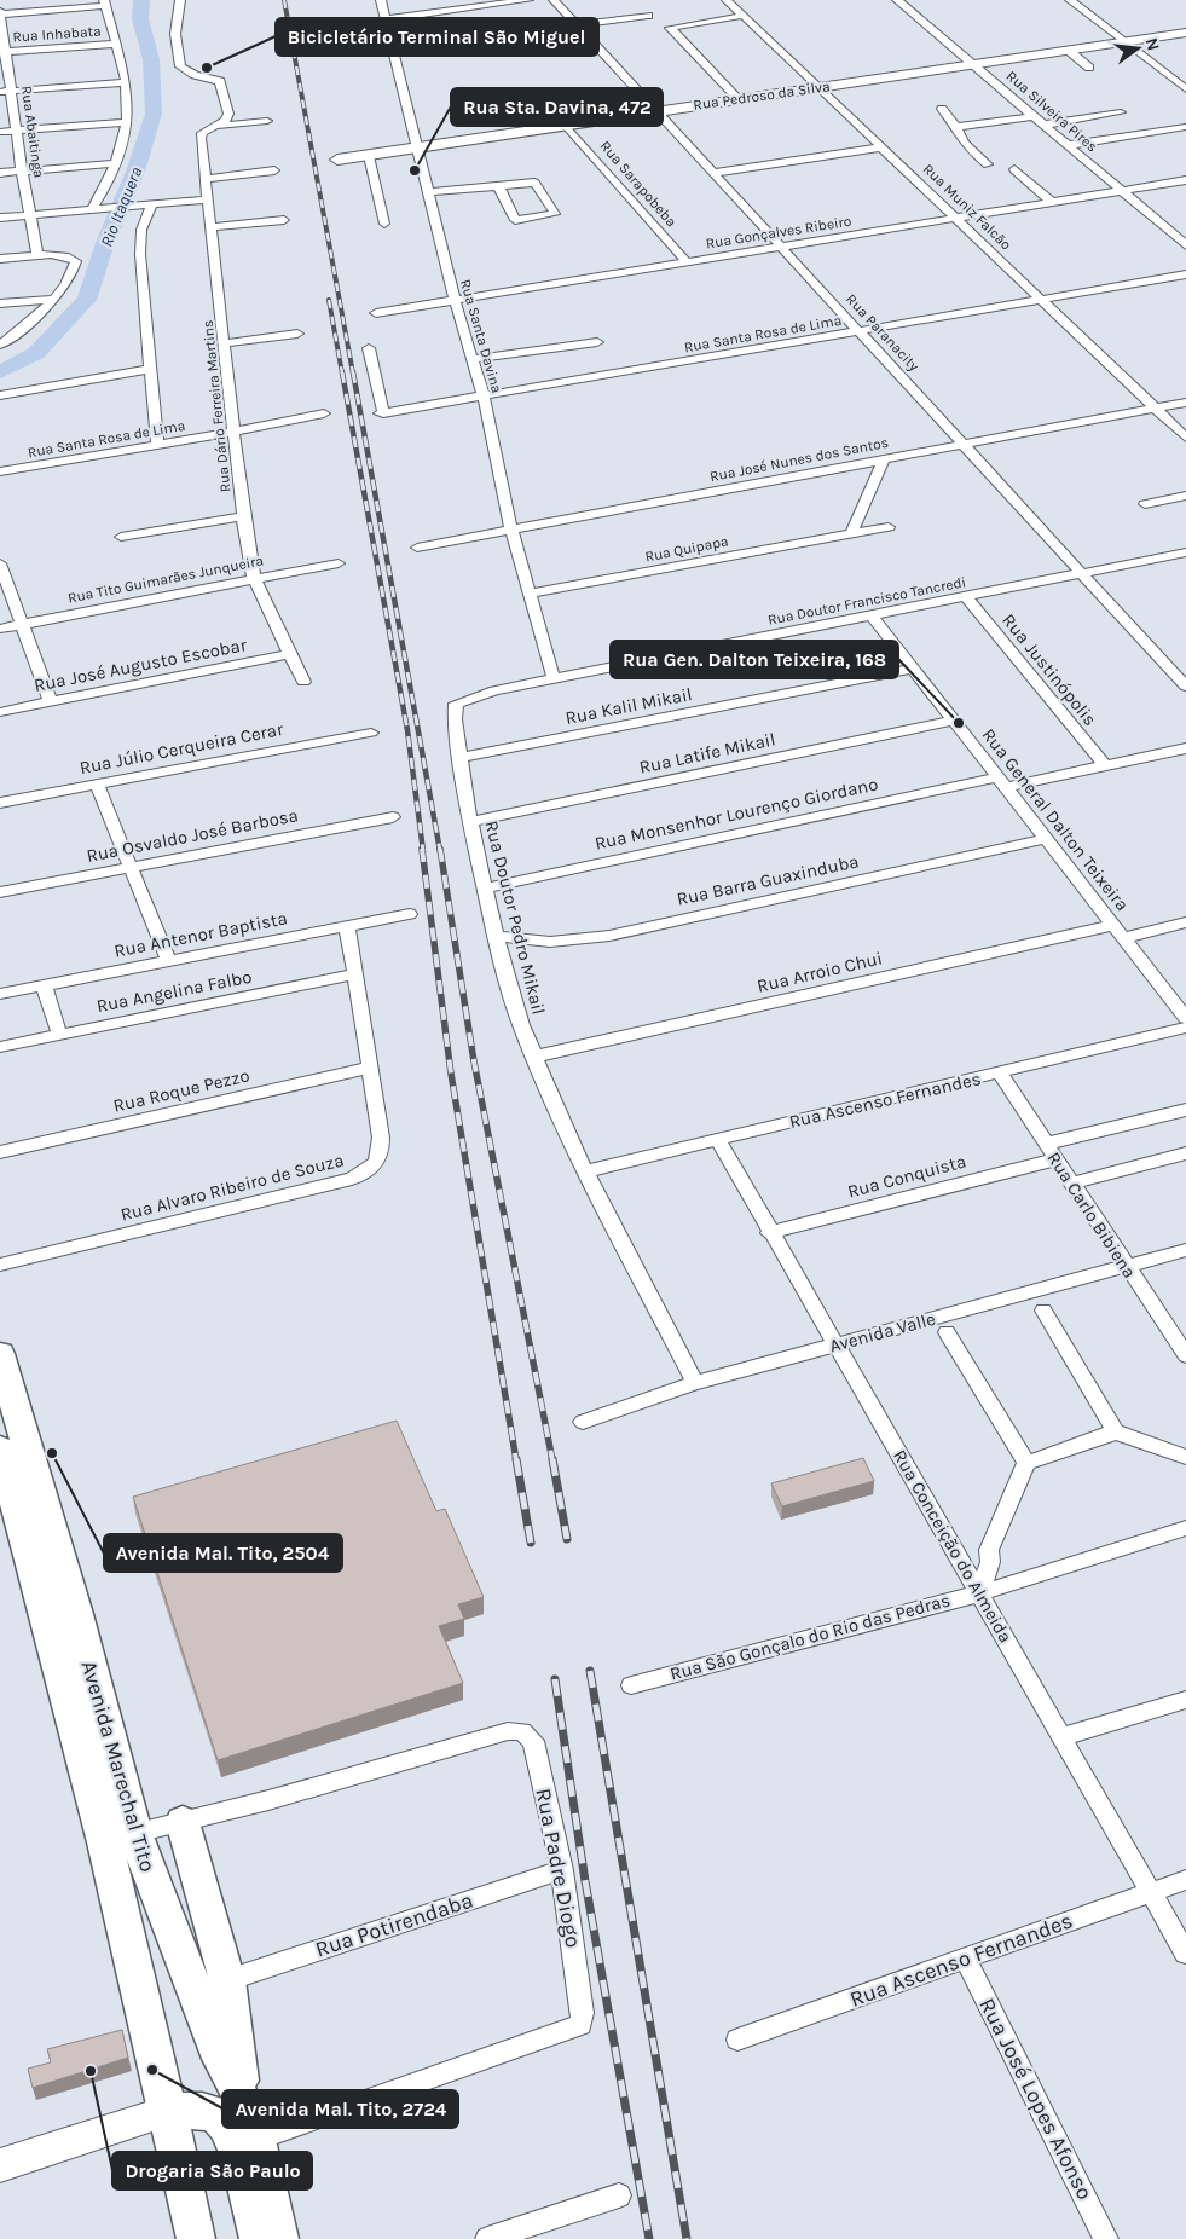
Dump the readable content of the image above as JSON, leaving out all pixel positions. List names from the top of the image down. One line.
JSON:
{"streets":{"main road":["Avenida Marechal Tito"],"street":["Rua Inhabata","Rua Pedroso da Silva","Rua Silveira Pires","Rua Abaitinga","Rua Sarapobeba","Rua Muniz Falcão","Rua Gonçalves Ribeiro","Rua Paranacity","Rua Santa Rosa de Lima","Rua Santa Davina","Rua Dário Ferreira Martins","Rua José Nunes dos Santos","Rua Quipapa","Rua Tito Guimarães Junqueira","Rua Doutor Francisco Tancredi","Rua José Augusto Escobar","Rua Justinópolis","Rua Kalil Mikail","Rua Júlio Cerqueira Cerar","Rua Latife Mikail","Rua Monsenhor Lourenço Giordano","Rua General Dalton Teixeira","Rua Osvaldo José Barbosa","Rua Barra Guaxinduba","Rua Doutor Pedro Mikail","Rua Antenor Baptista","Rua Arroio Chui","Rua Angelina Falbo","Rua Roque Pezzo","Rua Ascenso Fernandes","Rua Conquista","Rua Alvaro Ribeiro de Souza","Rua Carlo Bibiena","Avenida Valle","Rua Conceição do Almeida","Rua São Gonçalo do Rio das Pedras","Rua Padre Diogo","Rua Potirendaba","Rua José Lopes Afonso"]},"crossings":[["Rua Inhabata","Rua Abaitinga"],["Rua Pedroso da Silva","Rua Silveira Pires"],["Rua Pedroso da Silva","Rua Sarapobeba"],["Rua Pedroso da Silva","Rua Muniz Falcão"],["Rua Pedroso da Silva","Rua Paranacity"],["Rua Pedroso da Silva","Rua Santa Davina"],["Rua Silveira Pires","Rua Gonçalves Ribeiro"],["Rua Sarapobeba","Rua Gonçalves Ribeiro"],["Rua Muniz Falcão","Rua Gonçalves Ribeiro"],["Rua Muniz Falcão","Rua Santa Rosa de Lima"],["Rua Muniz Falcão","Rua José Nunes dos Santos"],["Rua Gonçalves Ribeiro","Rua Paranacity"],["Rua Gonçalves Ribeiro","Rua Santa Davina"],["Rua Paranacity","Rua Santa Rosa de Lima"],["Rua Paranacity","Rua José Nunes dos Santos"],["Rua Paranacity","Rua Doutor Francisco Tancredi"],["Rua Santa Rosa de Lima","Rua Santa Davina"],["Rua Santa Rosa de Lima","Rua Dário Ferreira Martins"],["Rua Santa Davina","Rua José Nunes dos Santos"],["Rua Santa Davina","Rua Quipapa"],["Rua Santa Davina","Rua Doutor Francisco Tancredi"],["Rua Santa Davina","Rua Doutor Pedro Mikail"],["Rua Dário Ferreira Martins","Rua Tito Guimarães Junqueira"],["Rua Dário Ferreira Martins","Rua José Augusto Escobar"],["Rua Doutor Francisco Tancredi","Rua Justinópolis"],["Rua Doutor Francisco Tancredi","Rua General Dalton Teixeira"],["Rua Doutor Francisco Tancredi","Rua Doutor Pedro Mikail"],["Rua Justinópolis","Rua Monsenhor Lourenço Giordano"],["Rua Kalil Mikail","Rua General Dalton Teixeira"],["Rua Kalil Mikail","Rua Doutor Pedro Mikail"],["Rua Latife Mikail","Rua General Dalton Teixeira"],["Rua Latife Mikail","Rua Doutor Pedro Mikail"],["Rua Monsenhor Lourenço Giordano","Rua General Dalton Teixeira"],["Rua Monsenhor Lourenço Giordano","Rua Doutor Pedro Mikail"],["Rua General Dalton Teixeira","Rua Barra Guaxinduba"],["Rua General Dalton Teixeira","Rua Arroio Chui"],["Rua Barra Guaxinduba","Rua Doutor Pedro Mikail"],["Rua Doutor Pedro Mikail","Rua Arroio Chui"],["Rua Doutor Pedro Mikail","Rua Ascenso Fernandes"],["Rua Doutor Pedro Mikail","Avenida Valle"],["Rua Antenor Baptista","Rua Alvaro Ribeiro de Souza"],["Rua Angelina Falbo","Rua Alvaro Ribeiro de Souza"],["Rua Roque Pezzo","Rua Alvaro Ribeiro de Souza"],["Rua Ascenso Fernandes","Rua Carlo Bibiena"],["Rua Ascenso Fernandes","Rua Conceição do Almeida"],["Rua Ascenso Fernandes","Rua José Lopes Afonso"],["Rua Conquista","Rua Carlo Bibiena"],["Rua Conquista","Rua Conceição do Almeida"],["Rua Carlo Bibiena","Avenida Valle"],["Avenida Valle","Rua Conceição do Almeida"],["Rua Conceição do Almeida","Rua São Gonçalo do Rio das Pedras"],["Avenida Marechal Tito","Rua Padre Diogo"],["Rua Padre Diogo","Rua Potirendaba"]],"water":["Rio Itaquera"],"places":["Bicicletário Terminal São Miguel","Rua Sta. Davina, 472","Rua Gen. Dalton Teixeira, 168","Avenida Mal. Tito, 2504","Avenida Mal. Tito, 2724","Drogaria São Paulo"],"north":"right"}
